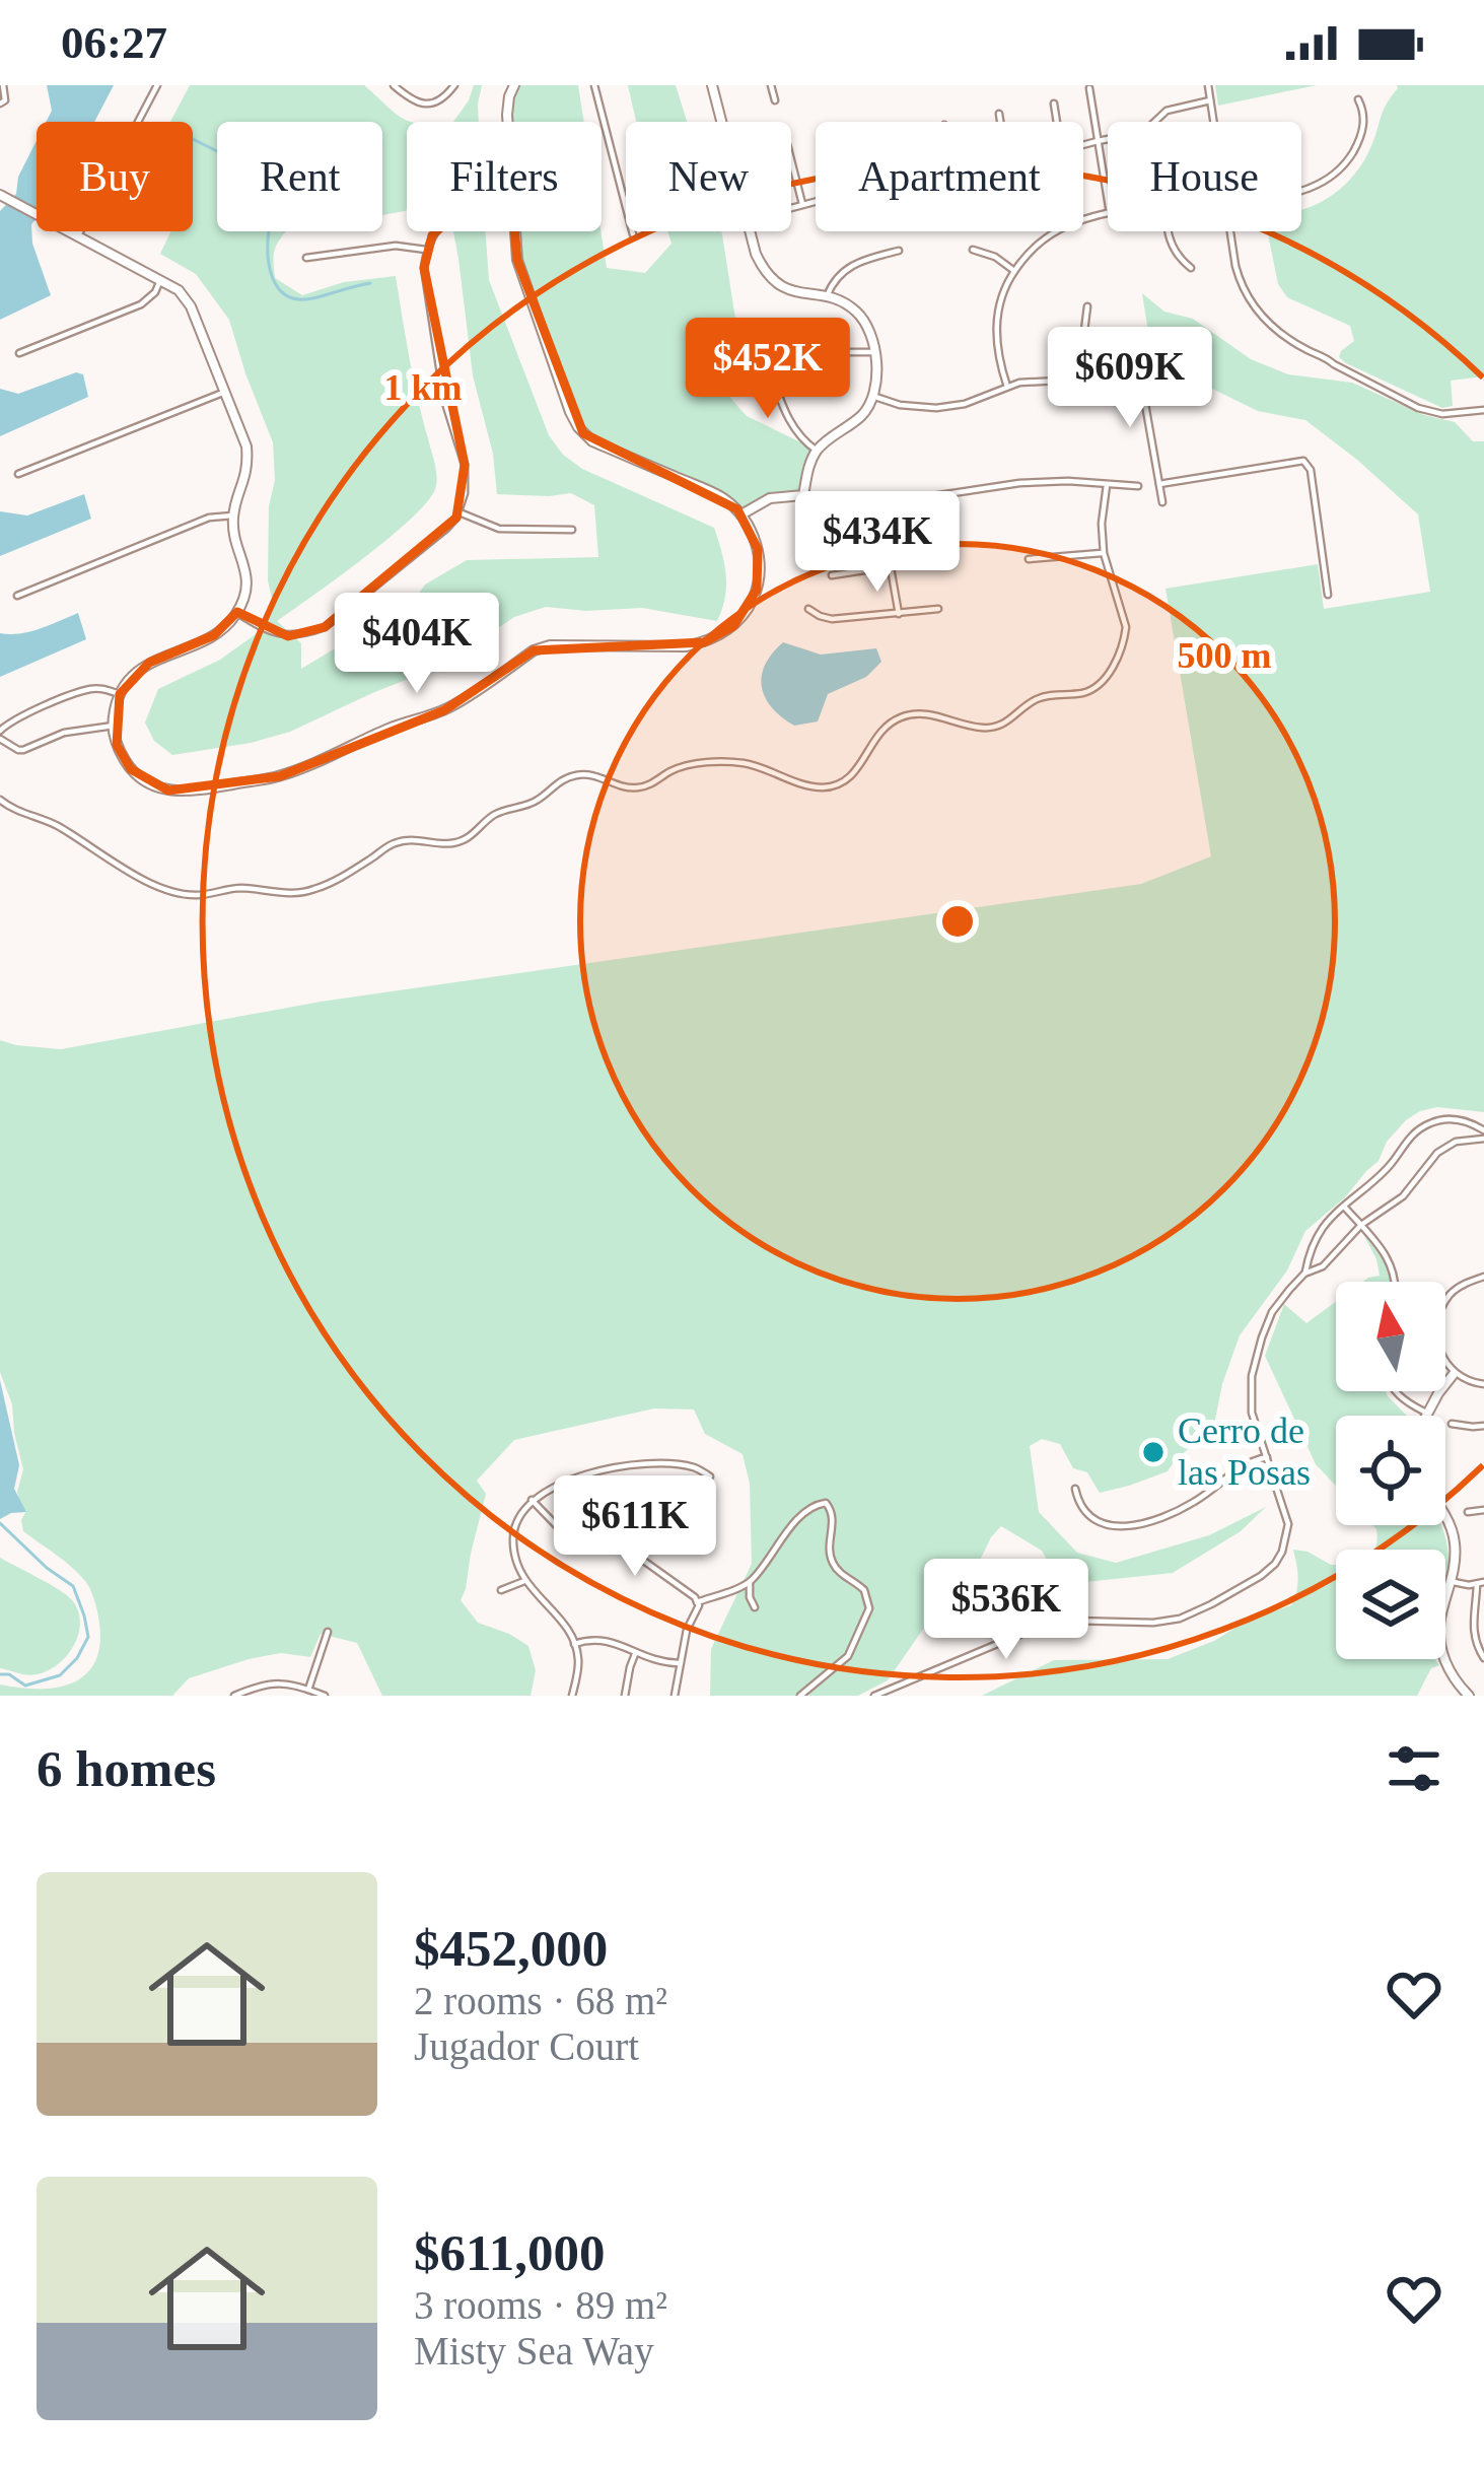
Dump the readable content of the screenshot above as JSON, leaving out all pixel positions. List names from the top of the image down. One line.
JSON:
{"places":["Cerro de las Posas"],"north":"top","page":{"status":"06:27","chip":["Buy","Rent","Filters","New","Apartment","House"],"price":["$452K","$609K","$434K","$404K","$611K","$536K"],"heading":"6 homes","list":[{"name":"$452,000","note":"2 rooms · 68 m² · Jugador Court"},{"name":"$611,000","note":"3 rooms · 89 m² · Misty Sea Way"}]},"rings":["1 km","500 m"]}
